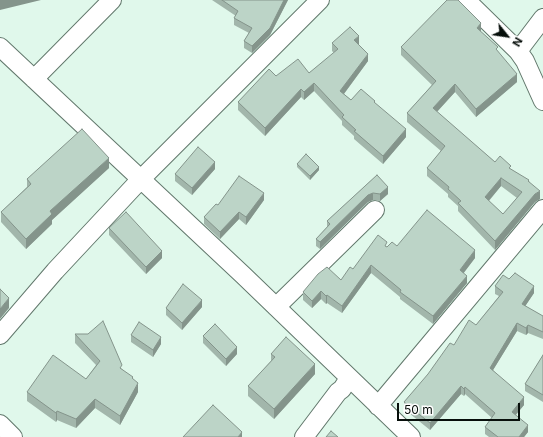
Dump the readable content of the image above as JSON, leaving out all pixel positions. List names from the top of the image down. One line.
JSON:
{"scale_bar":"50 m","north":"bottom right"}
